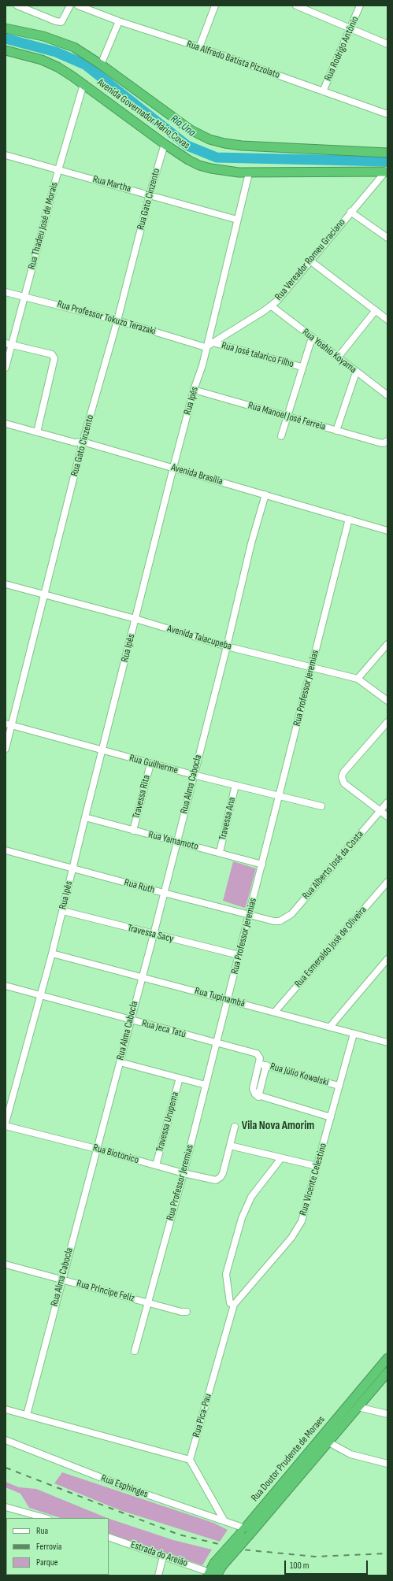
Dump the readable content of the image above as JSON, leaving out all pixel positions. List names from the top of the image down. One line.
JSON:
{"streets":{"highway":["Avenida Governador Mário Covas","Rua Doutor Prudente de Moraes"],"street":["Rua Rodrigo Antônio","Rua Alfredo Batista Pizzolato","Rua Martha","Rua Gato Cinzento","Rua Thadeu José de Morais","Rua Vereador Romeu Graciano","Rua Professor Tokuzo Terazaki","Rua Yoshio Koyama","Rua José talarico Filho","Rua Ipês","Rua Manoel José Ferreia","Avenida Brasília","Avenida Taiacupeba","Rua Professor Jeremias","Rua Guilherme","Rua Alma Cabocla","Travessa Rita","Travessa Ana","Rua Yamamoto","Rua Alberto José da Costa","Rua Ruth","Travessa Sacy","Rua Esmeraldo José de Oliveira","Rua Tupinambá","Rua Jeca Tatú","Rua Júlio Kowalski","Travessa Urupema","Rua Biotonico","Rua Vicente Celestino","Rua Principe Feliz","Rua Pica-Pau","Rua Esphinges","Estrada do Areião"]},"crossings":[["Rua Rodrigo Antônio","Rua Alfredo Batista Pizzolato"],["Avenida Governador Mário Covas","Rua Gato Cinzento"],["Avenida Governador Mário Covas","Rua Thadeu José de Morais"],["Avenida Governador Mário Covas","Rua Vereador Romeu Graciano"],["Avenida Governador Mário Covas","Rua Ipês"],["Rua Martha","Rua Gato Cinzento"],["Rua Martha","Rua Thadeu José de Morais"],["Rua Martha","Rua Ipês"],["Rua Gato Cinzento","Rua Professor Tokuzo Terazaki"],["Rua Gato Cinzento","Avenida Brasília"],["Rua Gato Cinzento","Avenida Taiacupeba"],["Rua Gato Cinzento","Rua Guilherme"],["Rua Thadeu José de Morais","Rua Professor Tokuzo Terazaki"],["Rua Vereador Romeu Graciano","Rua Professor Tokuzo Terazaki"],["Rua Vereador Romeu Graciano","Rua Yoshio Koyama"],["Rua Vereador Romeu Graciano","Rua José talarico Filho"],["Rua Vereador Romeu Graciano","Rua Ipês"],["Rua Professor Tokuzo Terazaki","Rua Ipês"],["Rua Ipês","Rua Manoel José Ferreia"],["Rua Ipês","Avenida Brasília"],["Rua Ipês","Avenida Taiacupeba"],["Rua Ipês","Rua Guilherme"],["Rua Ipês","Rua Yamamoto"],["Rua Ipês","Rua Ruth"],["Rua Ipês","Travessa Sacy"],["Rua Ipês","Rua Tupinambá"],["Rua Ipês","Rua Jeca Tatú"],["Avenida Brasília","Rua Professor Jeremias"],["Avenida Brasília","Rua Alma Cabocla"],["Avenida Taiacupeba","Rua Professor Jeremias"],["Avenida Taiacupeba","Rua Alma Cabocla"],["Rua Professor Jeremias","Rua Guilherme"],["Rua Professor Jeremias","Rua Yamamoto"],["Rua Professor Jeremias","Rua Ruth"],["Rua Professor Jeremias","Travessa Sacy"],["Rua Professor Jeremias","Rua Tupinambá"],["Rua Professor Jeremias","Rua Jeca Tatú"],["Rua Professor Jeremias","Rua Biotonico"],["Rua Professor Jeremias","Rua Principe Feliz"],["Rua Guilherme","Rua Alma Cabocla"],["Rua Guilherme","Travessa Rita"],["Rua Guilherme","Travessa Ana"],["Rua Alma Cabocla","Rua Yamamoto"],["Rua Alma Cabocla","Rua Ruth"],["Rua Alma Cabocla","Travessa Sacy"],["Rua Alma Cabocla","Rua Tupinambá"],["Rua Alma Cabocla","Rua Jeca Tatú"],["Rua Alma Cabocla","Rua Biotonico"],["Rua Alma Cabocla","Rua Principe Feliz"],["Travessa Rita","Rua Yamamoto"],["Travessa Ana","Rua Yamamoto"],["Rua Alberto José da Costa","Rua Ruth"],["Rua Esmeraldo José de Oliveira","Rua Tupinambá"],["Rua Tupinambá","Rua Vicente Celestino"],["Rua Jeca Tatú","Rua Júlio Kowalski"],["Rua Júlio Kowalski","Rua Vicente Celestino"],["Travessa Urupema","Rua Biotonico"],["Rua Vicente Celestino","Rua Pica-Pau"],["Rua Doutor Prudente de Moraes","Rua Esphinges"],["Rua Doutor Prudente de Moraes","Estrada do Areião"]],"districts":["Vila Nova Amorim"],"water":["Rio Una"],"legend":["Rua","Ferrovia","Parque"],"scale_bar":"100 m"}
